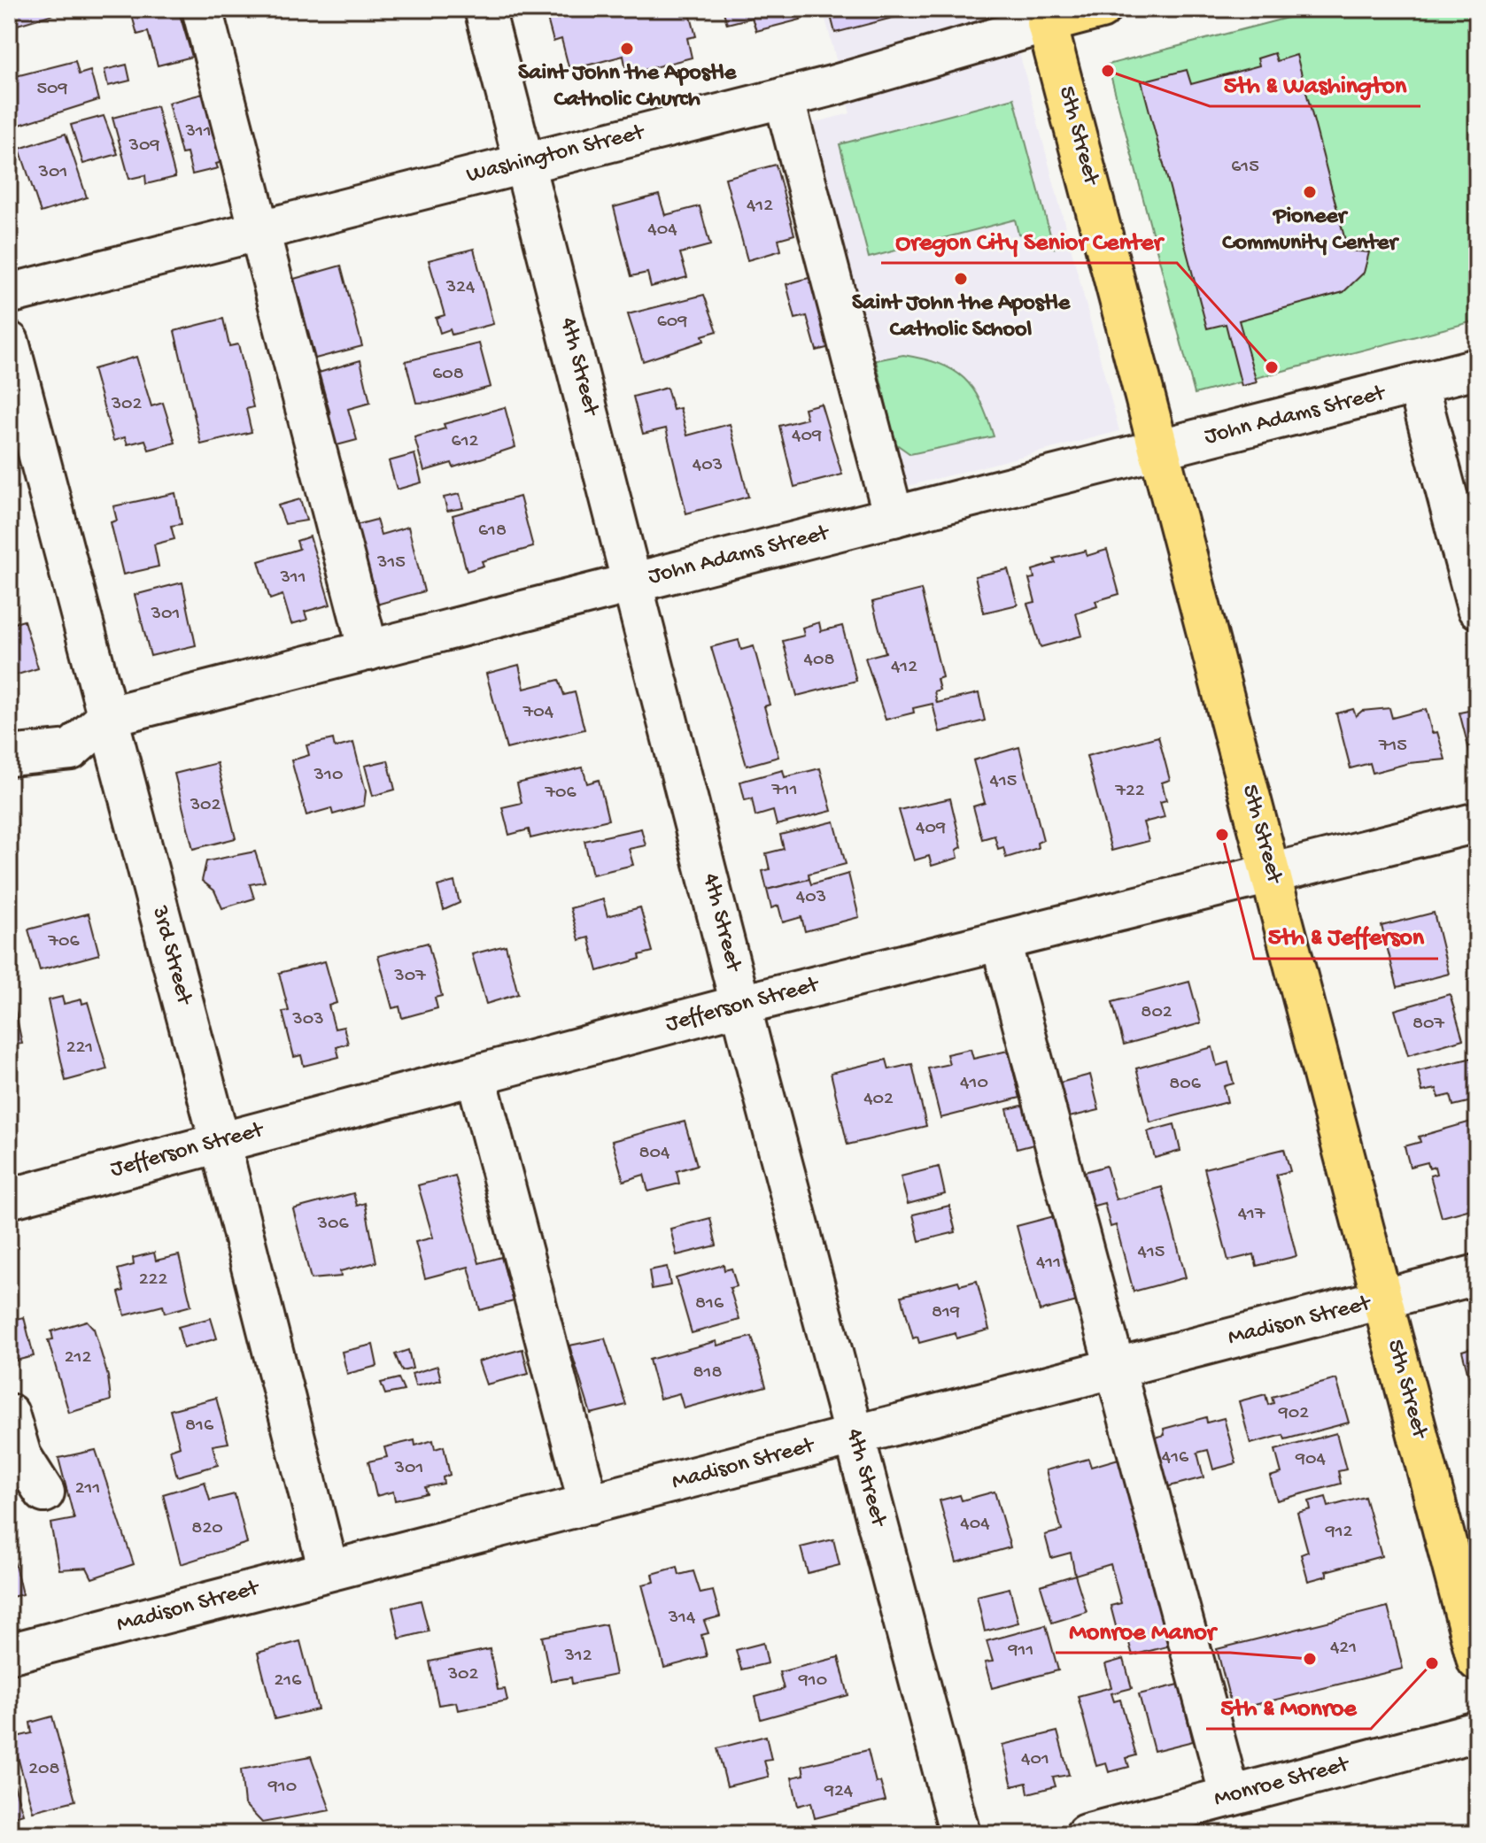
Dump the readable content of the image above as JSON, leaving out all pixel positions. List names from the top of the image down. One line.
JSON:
{"streets":{"main road":["5th Street","Washington Street"],"street":["4th Street","John Adams Street","3rd Street","Jefferson Street","Madison Street","Monroe Street"]},"crossings":[["5th Street","Washington Street"],["5th Street","John Adams Street"],["5th Street","Jefferson Street"],["5th Street","Madison Street"],["Washington Street","4th Street"],["4th Street","John Adams Street"],["4th Street","Jefferson Street"],["4th Street","Madison Street"],["John Adams Street","3rd Street"],["3rd Street","Jefferson Street"],["3rd Street","Madison Street"]],"places":["Saint John the Apostle Catholic Church","5th & Washington","Pioneer Community Center","Saint John the Apostle Catholic School","Oregon City Senior Center","5th & Jefferson","Monroe Manor","5th & Monroe"],"house_numbers":["509","311","309","615","301","412","404","324","609","608","302","409","612","403","618","315","311","301","408","412","704","715","310","415","711","722","706","302","409","403","706","307","802","303","807","221","410","806","402","804","417","306","415","411","222","816","819","212","818","902","816","416","904","301","211","404","820","912","314","421","911","312","302","216","910","401","208","910","924"]}
